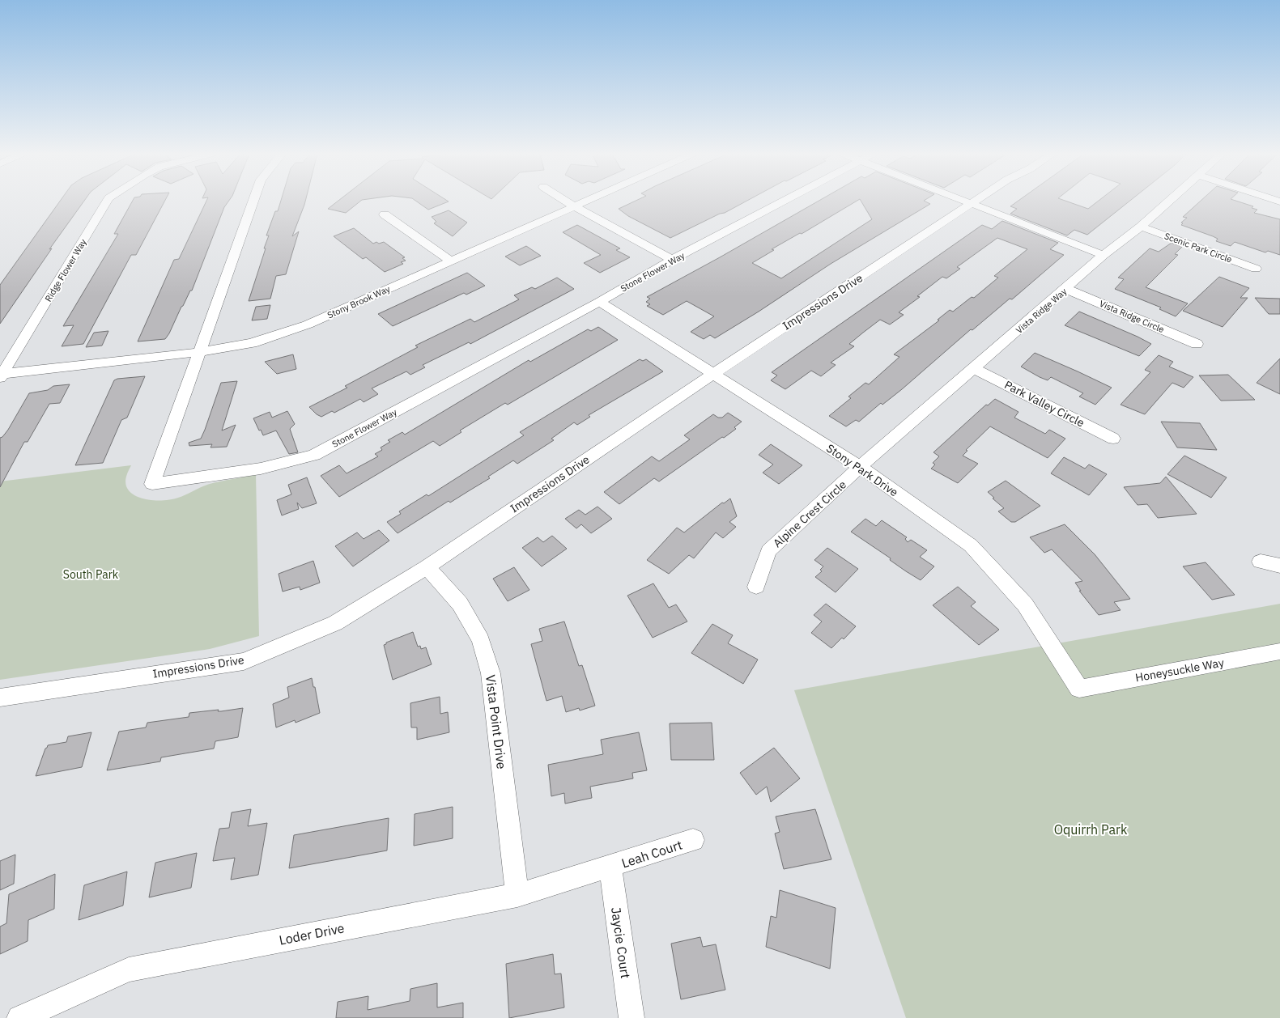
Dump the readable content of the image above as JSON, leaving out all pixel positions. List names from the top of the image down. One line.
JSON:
{"streets":{"street":["Scenic Park Circle","Ridge Flower Way","Stone Flower Way","Stony Brook Way","Impressions Drive","Vista Ridge Way","Vista Ridge Circle","Park Valley Circle","Stony Park Drive","Alpine Crest Circle","Honeysuckle Way","Vista Point Drive","Leah Court","Loder Drive","Jaycie Court"]},"crossings":[["Scenic Park Circle","Vista Ridge Way"],["Ridge Flower Way","Stony Brook Way"],["Stone Flower Way","Stony Brook Way"],["Stone Flower Way","Stony Park Drive"],["Impressions Drive","Stony Park Drive"],["Impressions Drive","Vista Point Drive"],["Vista Ridge Way","Vista Ridge Circle"],["Vista Ridge Way","Park Valley Circle"],["Vista Ridge Way","Stony Park Drive"],["Vista Ridge Way","Alpine Crest Circle"],["Stony Park Drive","Alpine Crest Circle"],["Stony Park Drive","Honeysuckle Way"],["Vista Point Drive","Loder Drive"],["Leah Court","Loder Drive"],["Leah Court","Jaycie Court"],["Loder Drive","Jaycie Court"]],"parks":["South Park","Oquirrh Park"]}
